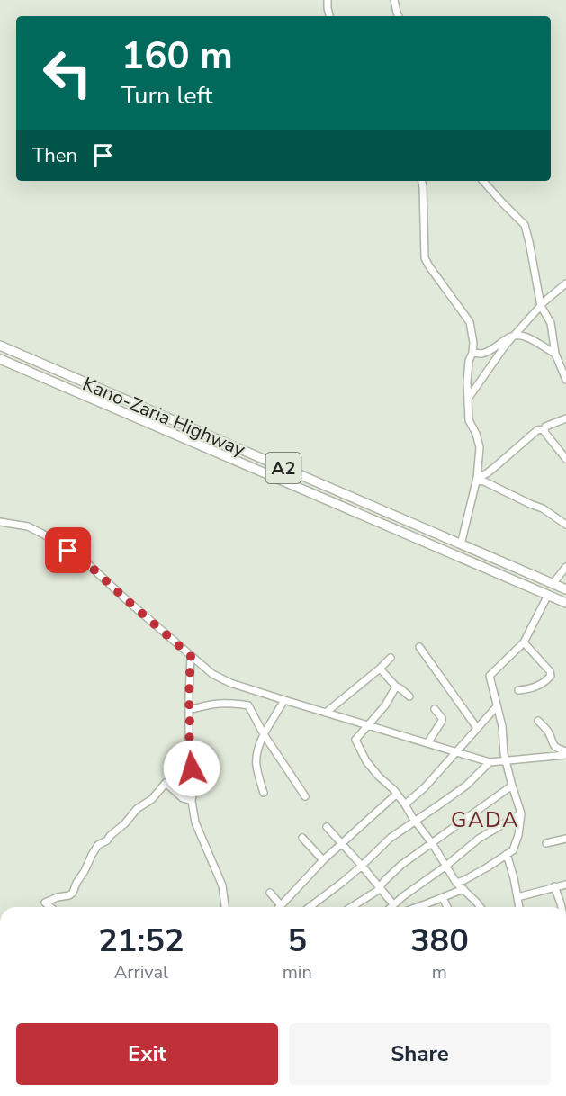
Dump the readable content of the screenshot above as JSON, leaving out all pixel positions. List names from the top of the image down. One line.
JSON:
{"streets":{"highway":["Kano-Zaria Highway","A2"]},"districts":["GADA"],"page":{"turn":["160 m","Turn left"],"then":"Then","eta":["21:52","Arrival","5","min","380","m"],"buttons":["Exit","Share"]}}
